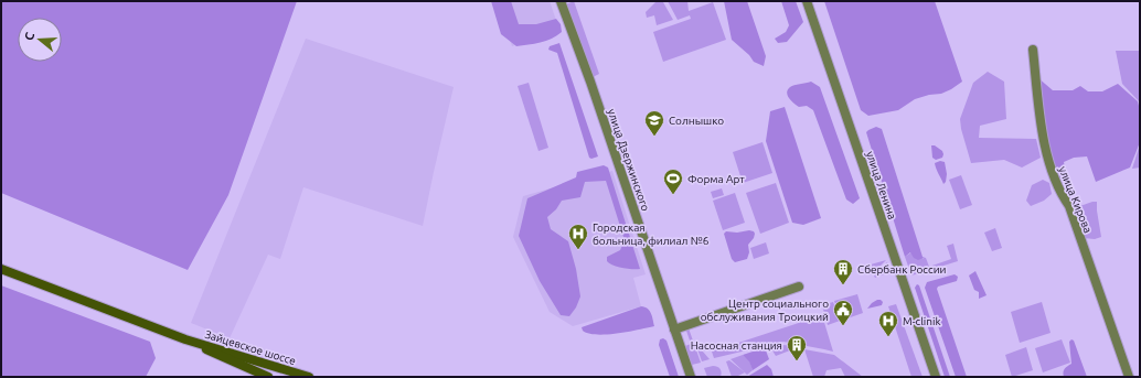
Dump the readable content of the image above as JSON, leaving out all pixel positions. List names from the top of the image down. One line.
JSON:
{"streets":{"main road":["Зайцевское шоссе"],"street":["улица Дзержинского","улица Ленина","улица Кирова"]},"places":{"school or university":["Солнышко"],"sports":["Форма Арт"],"hospital":["Городская больница, филиал №6","M-clinik"],"building":["Сбербанк России","Насосная станция"],"public building":["Центр социального обслуживания Троицкий"]},"north":"left"}
